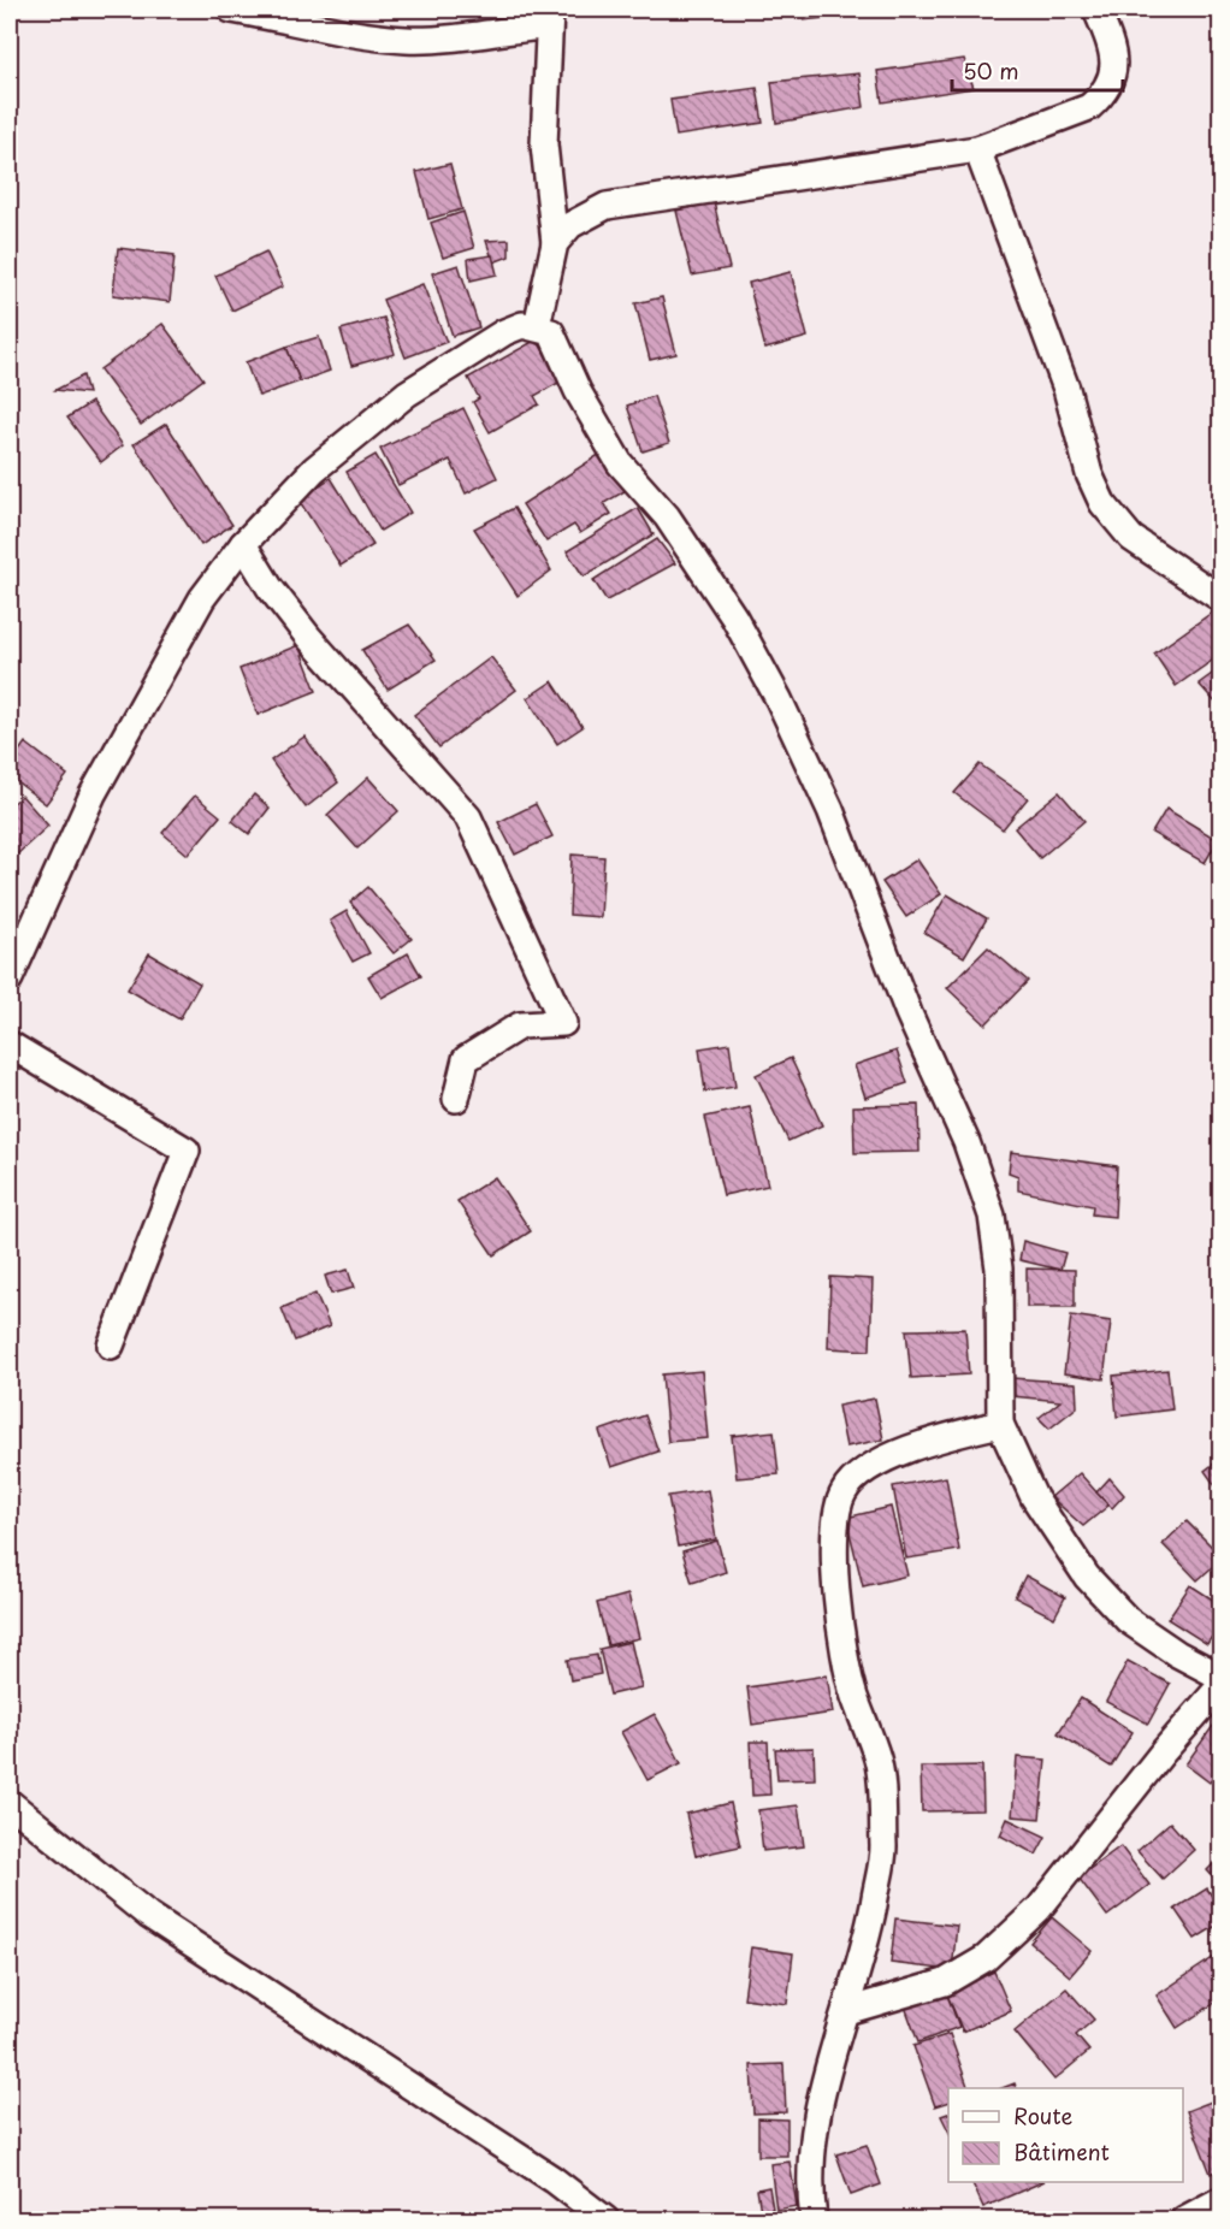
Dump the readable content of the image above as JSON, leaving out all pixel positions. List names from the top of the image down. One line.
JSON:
{"legend":["Route","Bâtiment"],"scale_bar":"50 m"}
